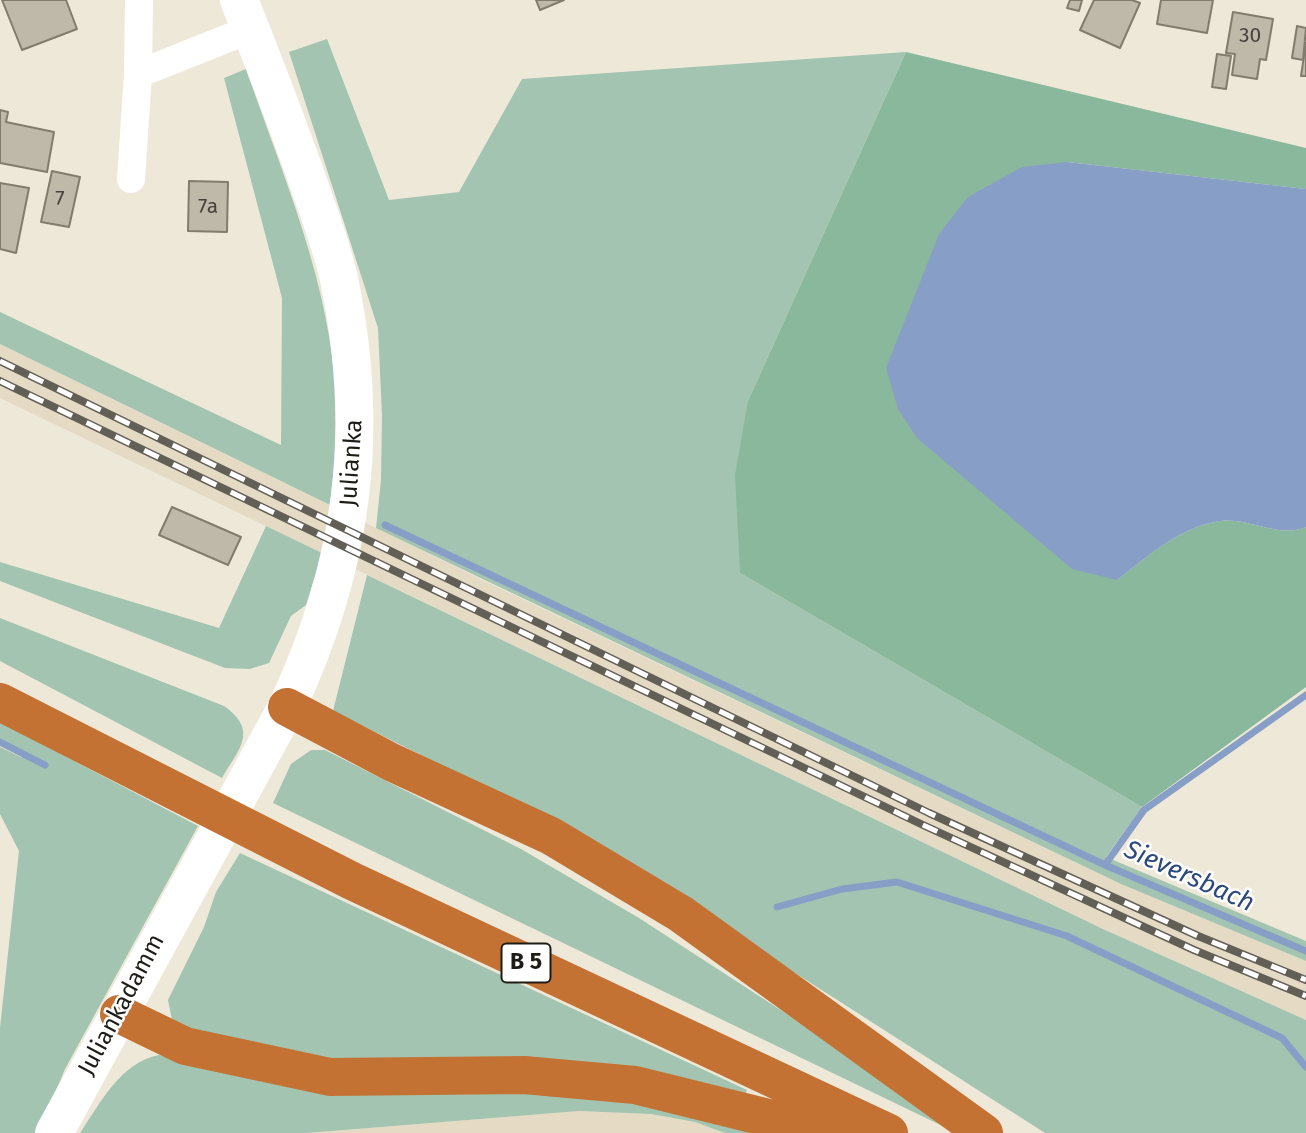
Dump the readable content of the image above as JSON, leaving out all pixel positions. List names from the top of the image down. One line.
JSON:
{"streets":{"highway":["B 5"],"street":["Julianka","Juliankadamm"]},"crossings":[["Julianka","Juliankadamm"]],"water":["Sieversbach"],"house_numbers":["30","7","7a"]}
